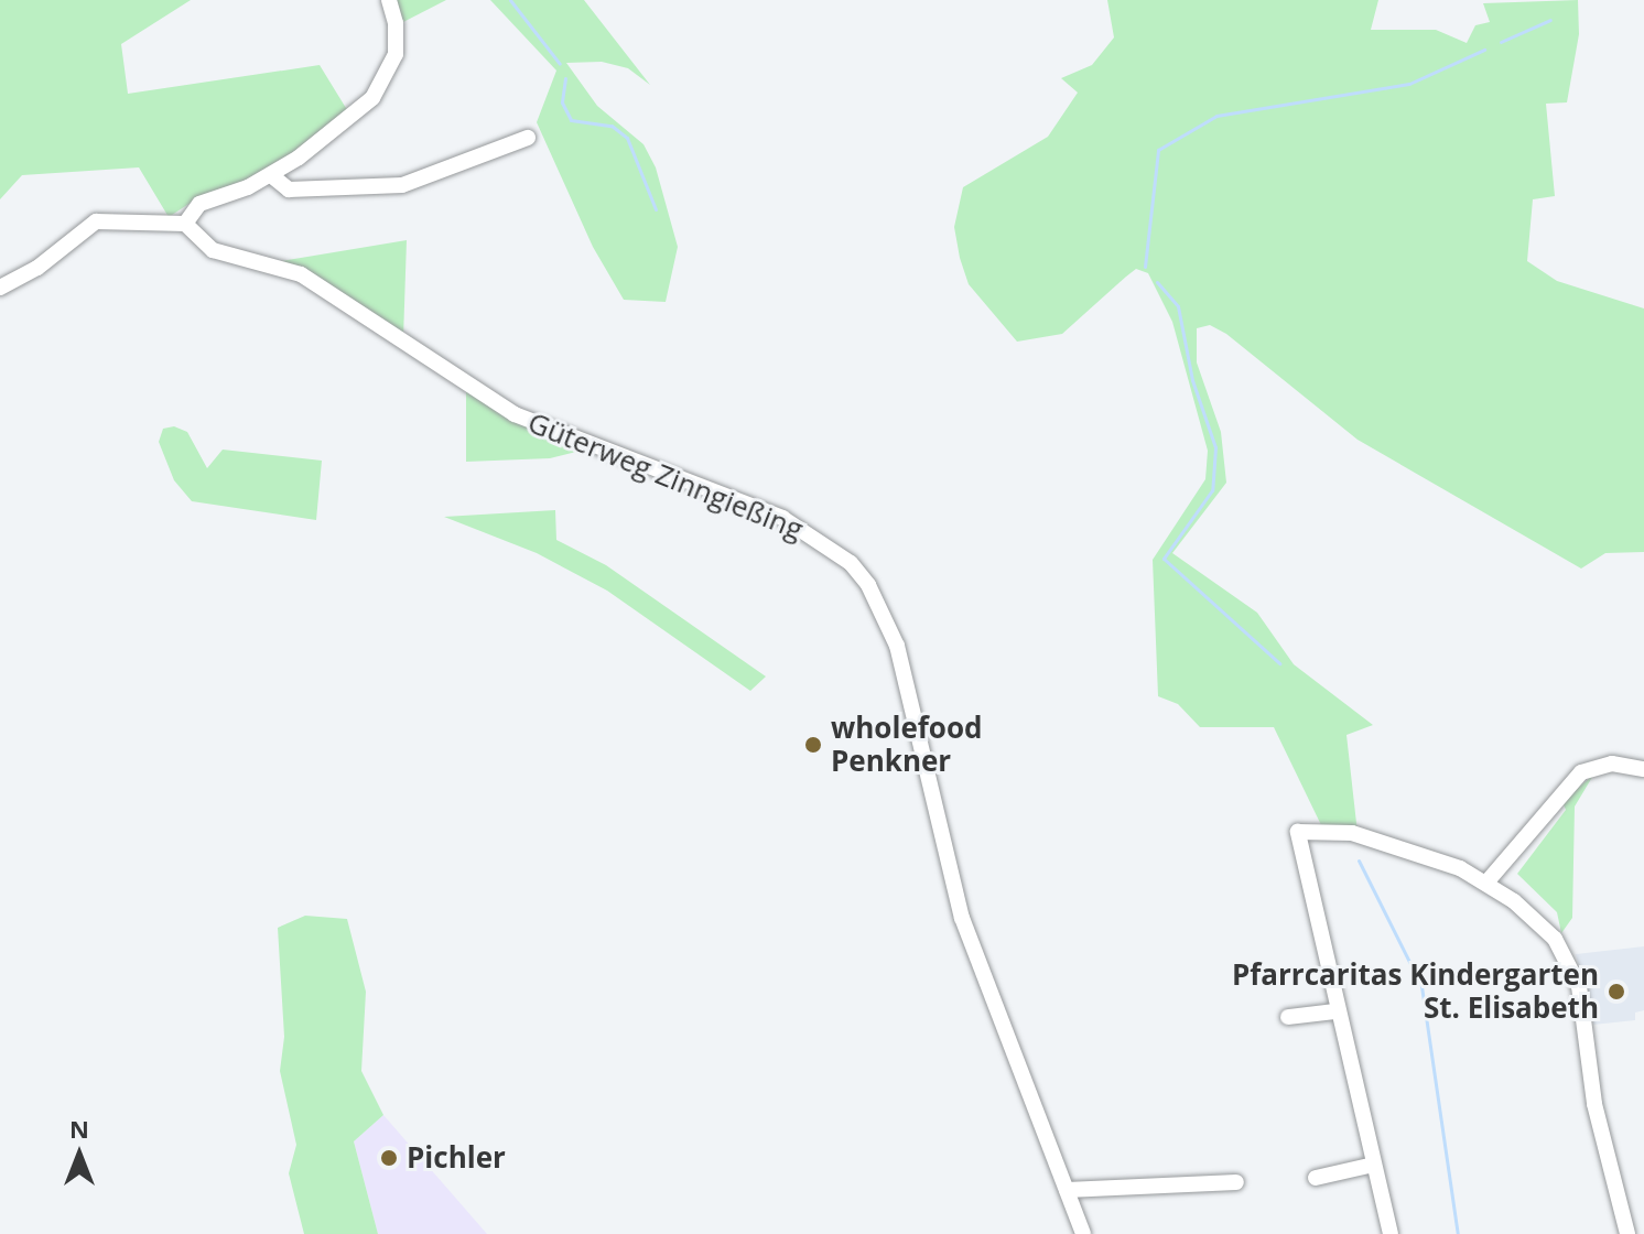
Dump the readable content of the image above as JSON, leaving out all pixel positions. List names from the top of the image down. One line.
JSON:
{"streets":{"street":["Güterweg Zinngießing"]},"places":["wholefood Penkner","Pfarrcaritas Kindergarten St. Elisabeth","Pichler"],"north":"top"}
